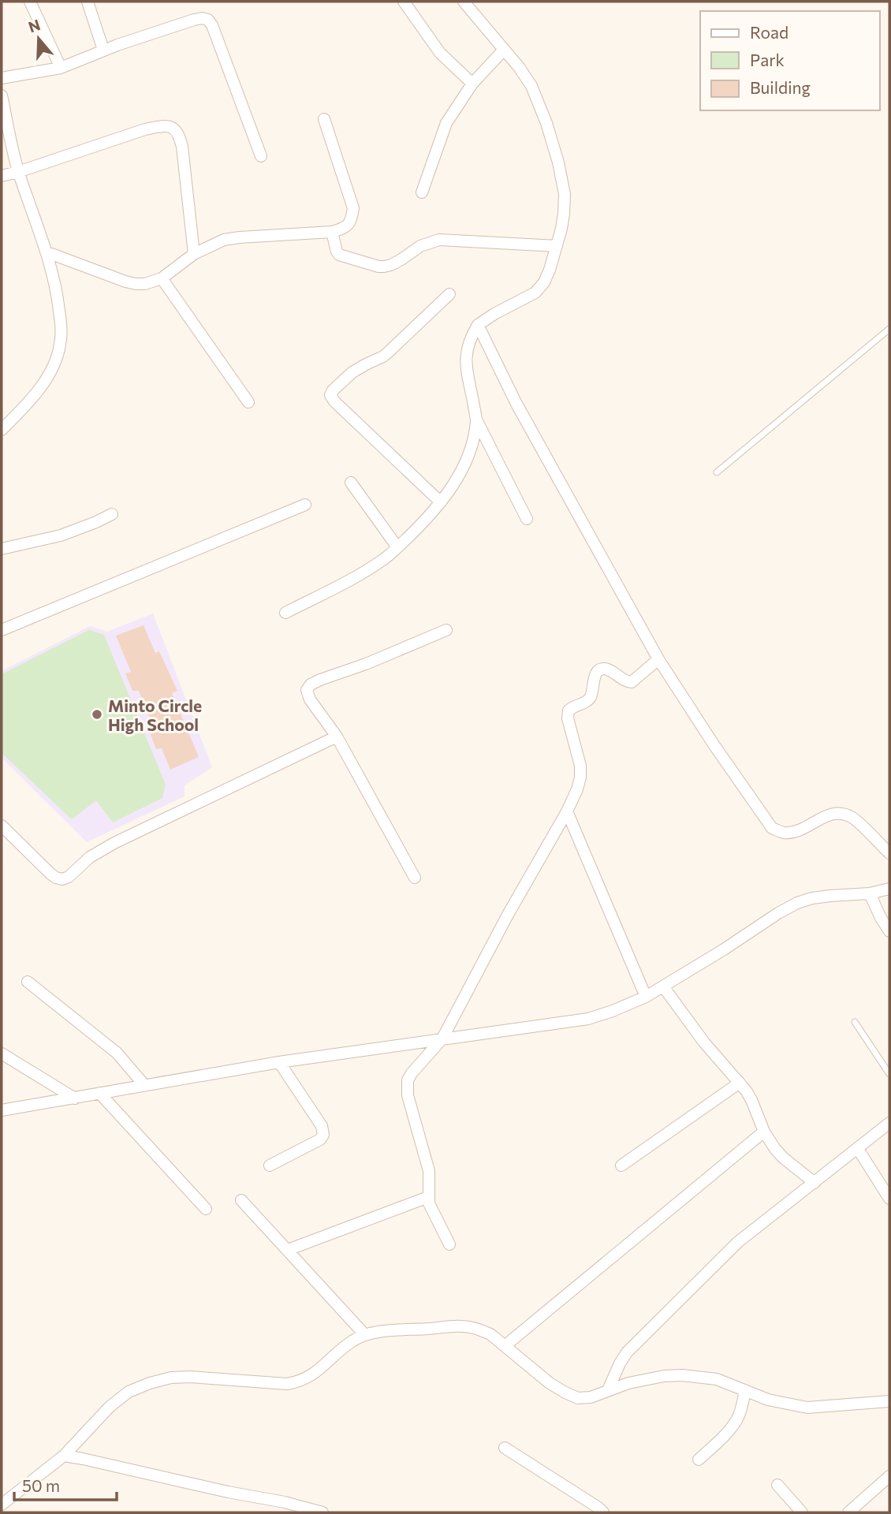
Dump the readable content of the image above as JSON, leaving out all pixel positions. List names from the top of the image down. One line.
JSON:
{"places":["Minto Circle High School"],"legend":["Road","Park","Building"],"scale_bar":"50 m","north":"top"}
